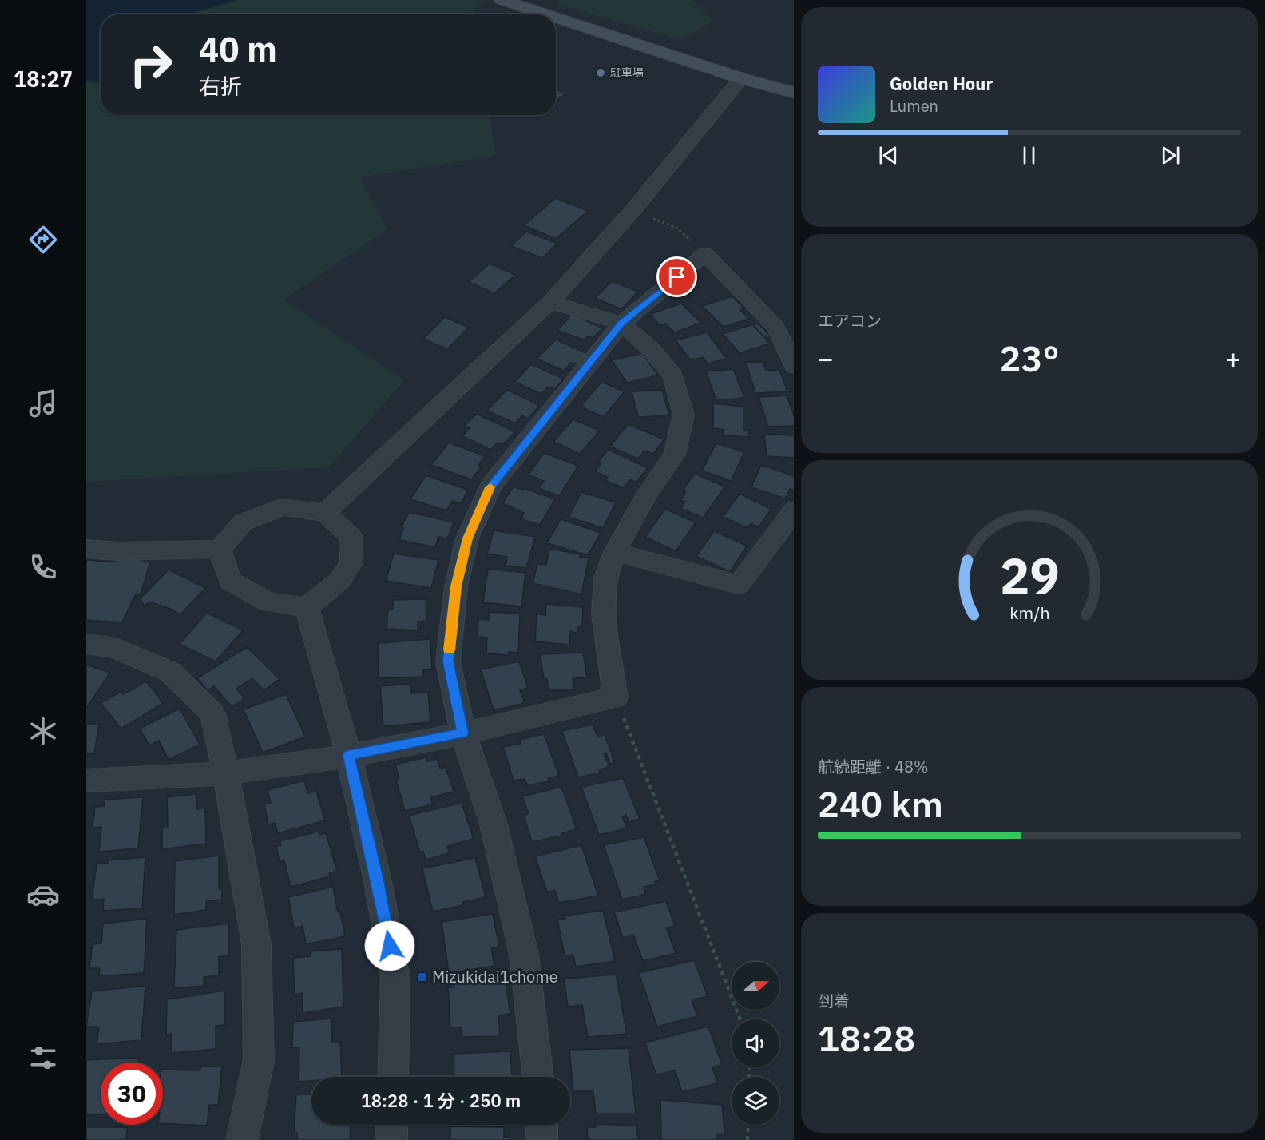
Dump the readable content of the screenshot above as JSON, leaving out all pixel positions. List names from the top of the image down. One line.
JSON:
{"places":{"other":["駐車場"],"transit":["Mizukidai1chome"]},"north":"right","page":{"tabs":"18:27","turn":["40 m","右折"],"song":["Golden Hour","Lumen"],"tile":["エアコン",["航続距離 · 48%","240 km"],["到着","18:28"]],"heat":["−","23°","+"],"limit":"30","trip":"18:28 · 1 分 · 250 m","gauge":["29","km/h"]}}
